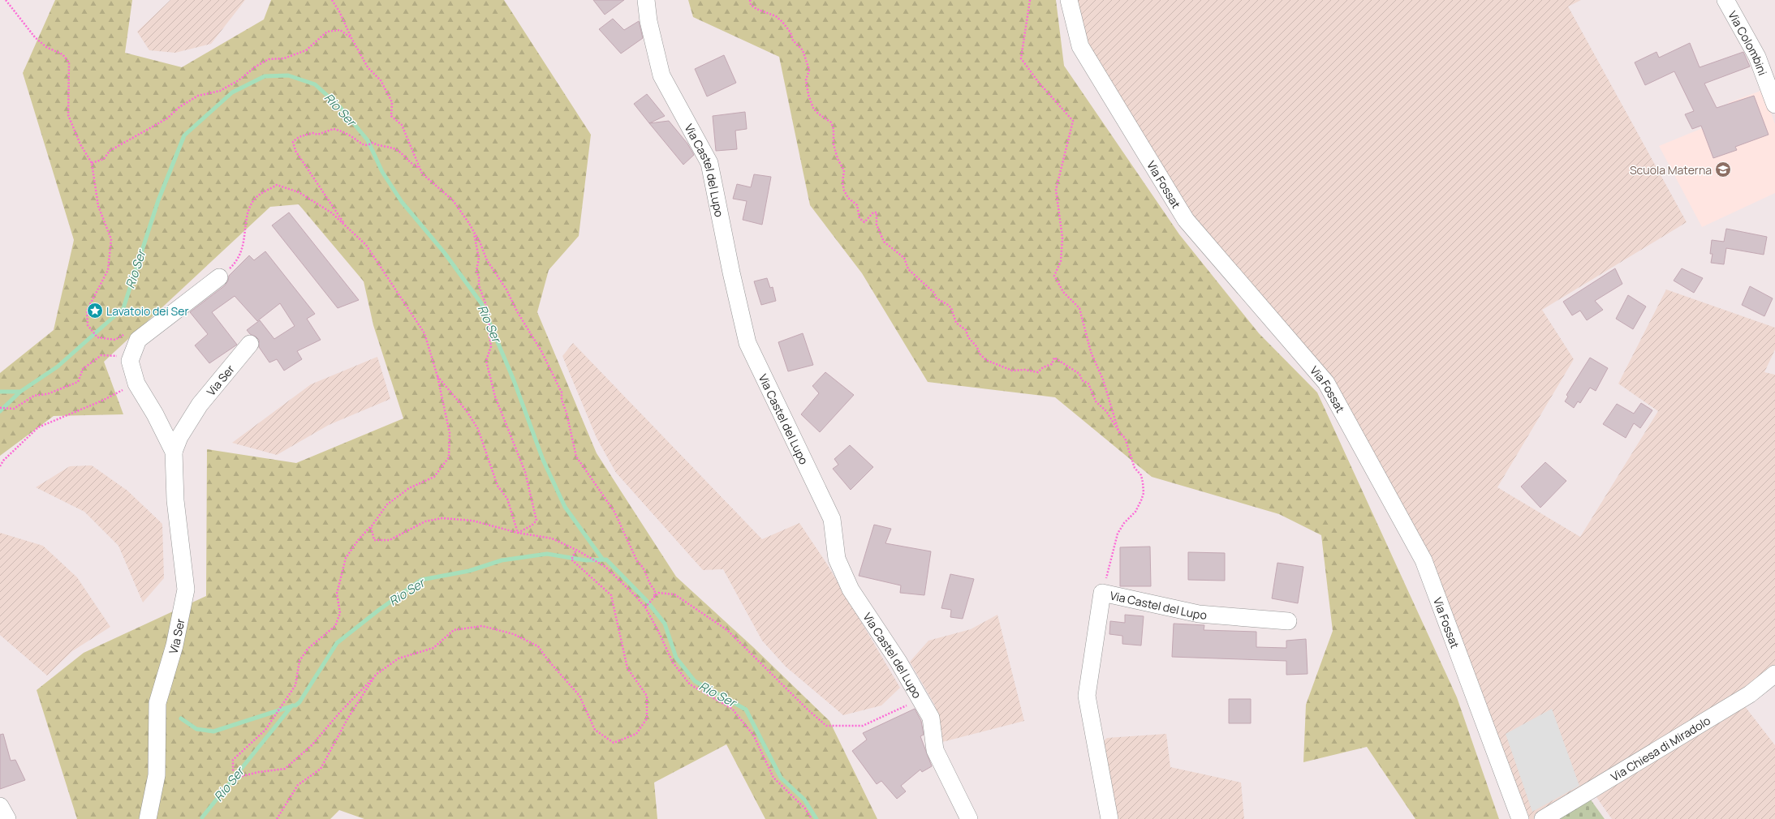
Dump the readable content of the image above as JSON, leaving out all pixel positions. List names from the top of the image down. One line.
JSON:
{"streets":{"street":["Via Colombini","Via Castel del Lupo","Via Fossat","Via Ser","Via Chiesa di Miradolo"]},"water":["Rio Ser"],"places":{"school or university":["Scuola Materna"],"place":["Lavatoio dei Ser"]}}
